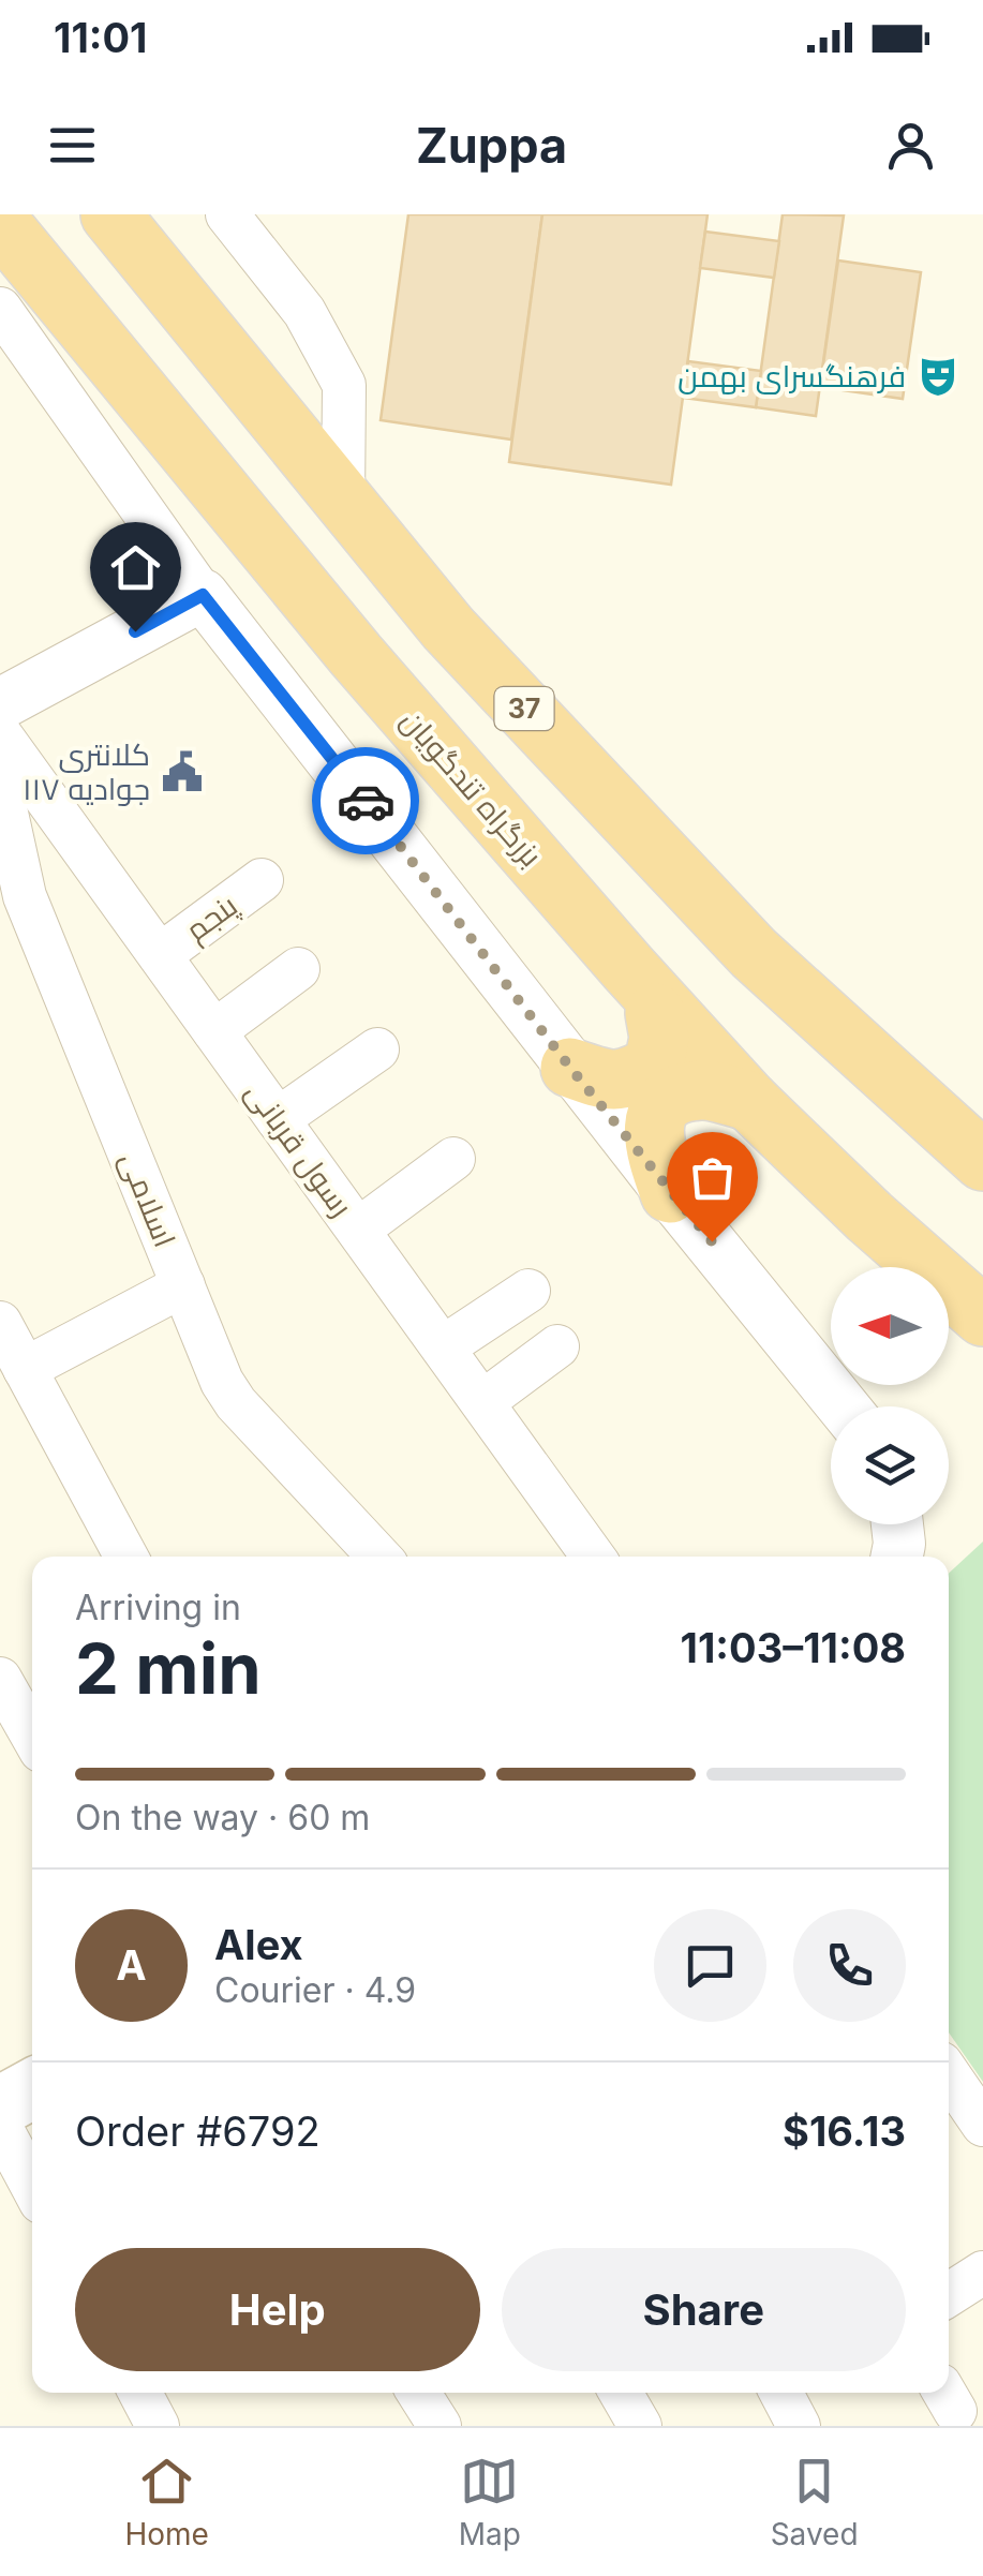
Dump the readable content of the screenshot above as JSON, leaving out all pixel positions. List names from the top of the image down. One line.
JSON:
{"streets":{"highway":["37","بزرگراه تندگویان"],"street":["پنجم","رسول قربانی","اسلامی"]},"crossings":[["پنجم","رسول قربانی"]],"places":{"theatre":["فرهنگسرای بهمن"],"public building":["کلانتری ۱۱۷ جوادیه"]},"north":"left","page":{"status":"11:01","header":"Zuppa","heading":["2 min","Arriving in","11:03–11:08"],"panel":["Alex","Courier · 4.9","Order #6792","$16.13"],"bar":"On the way · 60 m","round":"A","buttons":["Help","Share"],"tabs":["Home","Map","Saved"]}}
